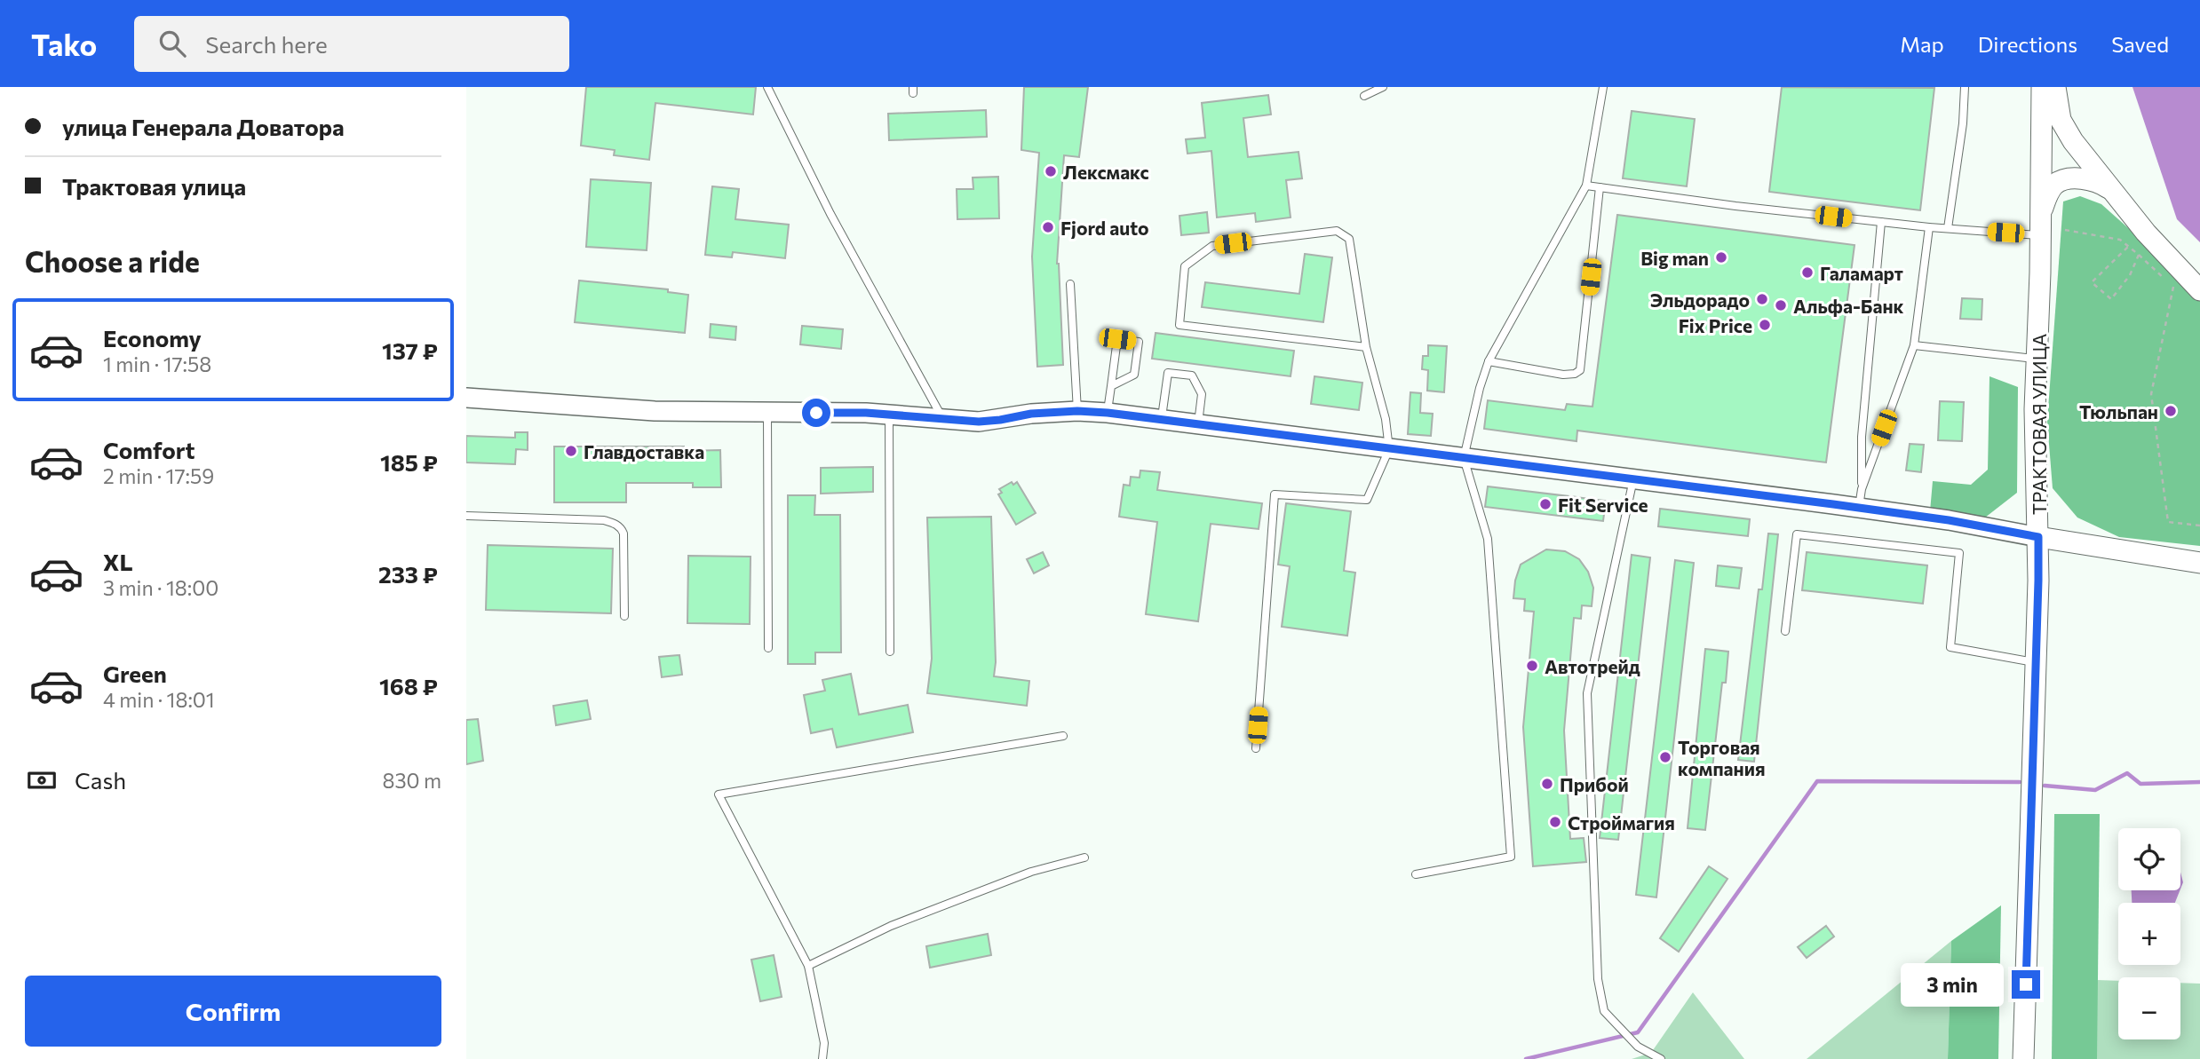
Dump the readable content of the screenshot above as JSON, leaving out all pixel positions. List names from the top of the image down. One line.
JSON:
{"streets":{"main road":["ТРАКТОВАЯ УЛИЦА"]},"places":["Лексмакс","Fjord auto","Big man","Галамарт","Эльдорадо","Альфа-Банк","Fix Price","Тюльпан","Главдоставка","Fit Service","Автотрейд","Торговая компания","Прибой","Строймагия"],"page":{"header":"Tako","search":"Search here","nav":["Map","Directions","Saved"],"banner":["улица Генерала Доватора","Трактовая улица"],"heading":"Choose a ride","list":[{"name":"Economy","note":"1 min · 17:58","value":"137 ₽"},{"name":"Comfort","note":"2 min · 17:59","value":"185 ₽"},{"name":"XL","note":"3 min · 18:00","value":"233 ₽"},{"name":"Green","note":"4 min · 18:01","value":"168 ₽"}],"pay":["Cash","830 m"],"map_buttons":["+","−"],"buttons":"Confirm","bubble":"3 min"}}
